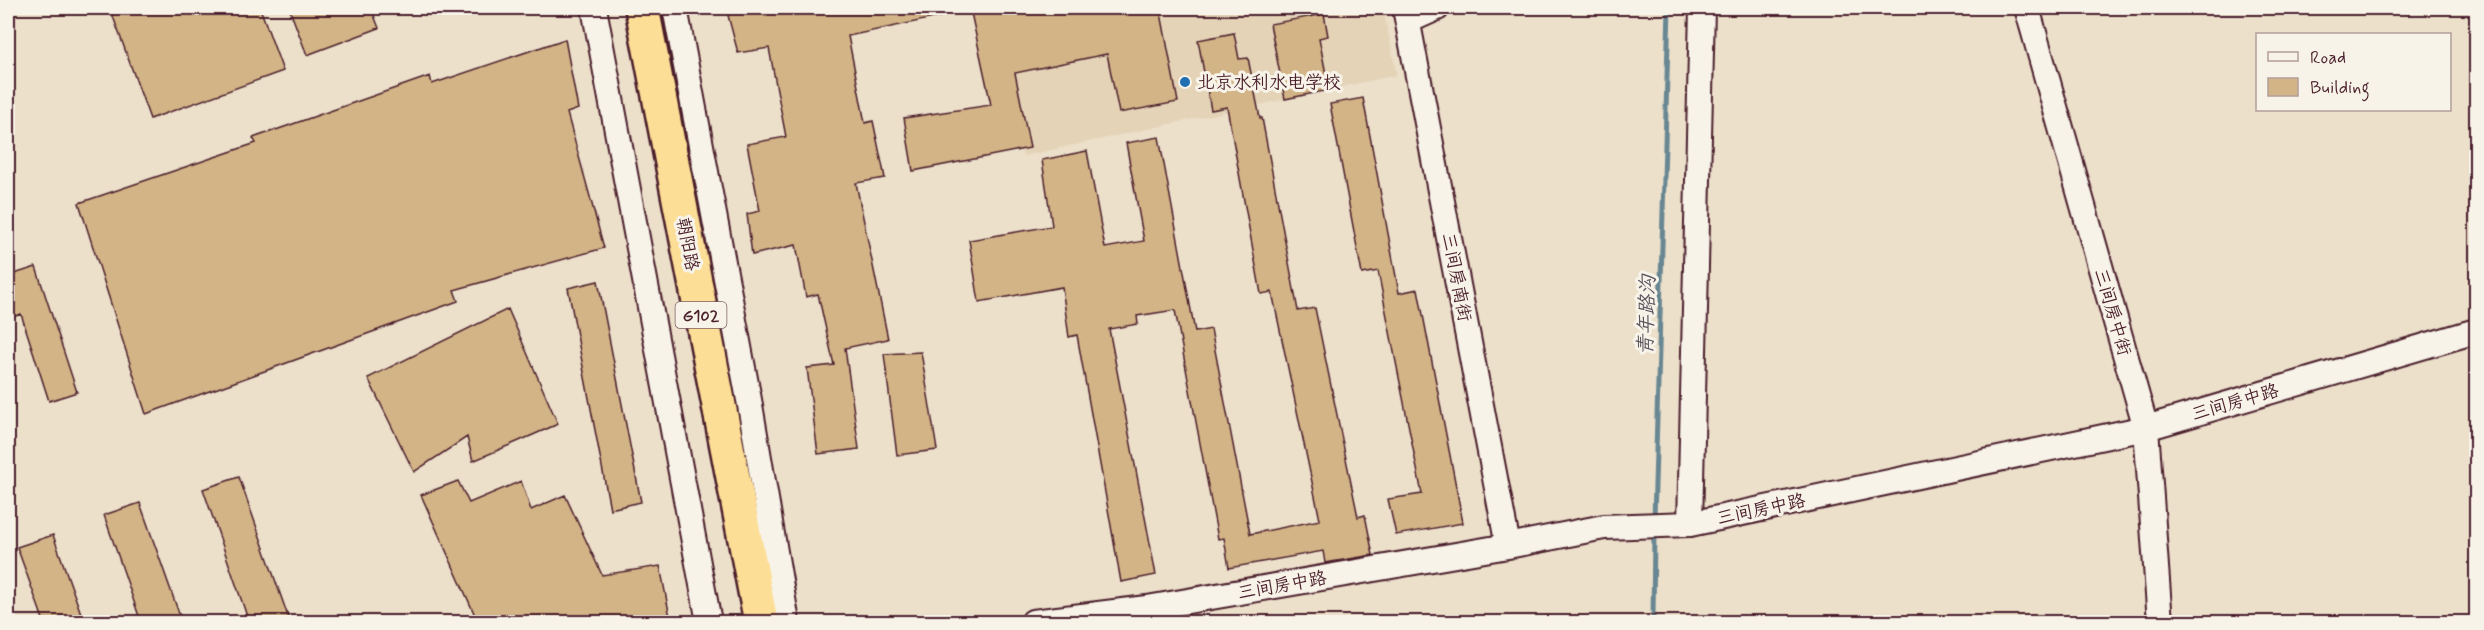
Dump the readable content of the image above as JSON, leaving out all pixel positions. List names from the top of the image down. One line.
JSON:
{"streets":{"highway":["朝阳路","G102"],"street":["三间房南街","三间房中街","三间房中路"]},"crossings":[["三间房南街","三间房中路"],["三间房中街","三间房中路"]],"water":["青年路沟"],"places":["北京水利水电学校"],"legend":["Road","Building"]}
